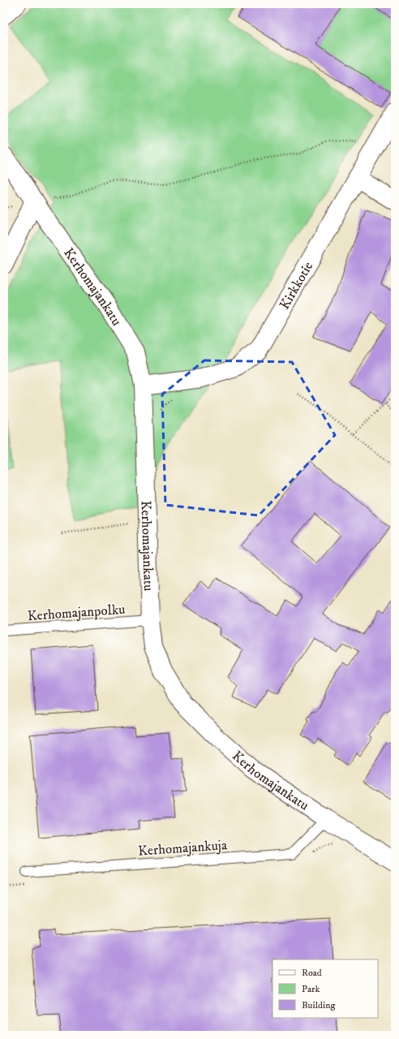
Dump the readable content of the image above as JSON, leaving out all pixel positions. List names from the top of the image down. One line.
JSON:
{"streets":{"street":["Kirkkotie","Kerhomajankatu"],"lane":["Kerhomajanpolku","Kerhomajankuja"]},"crossings":[["Kirkkotie","Kerhomajankatu"],["Kerhomajankatu","Kerhomajanpolku"],["Kerhomajankatu","Kerhomajankuja"]],"legend":["Road","Park","Building"]}
